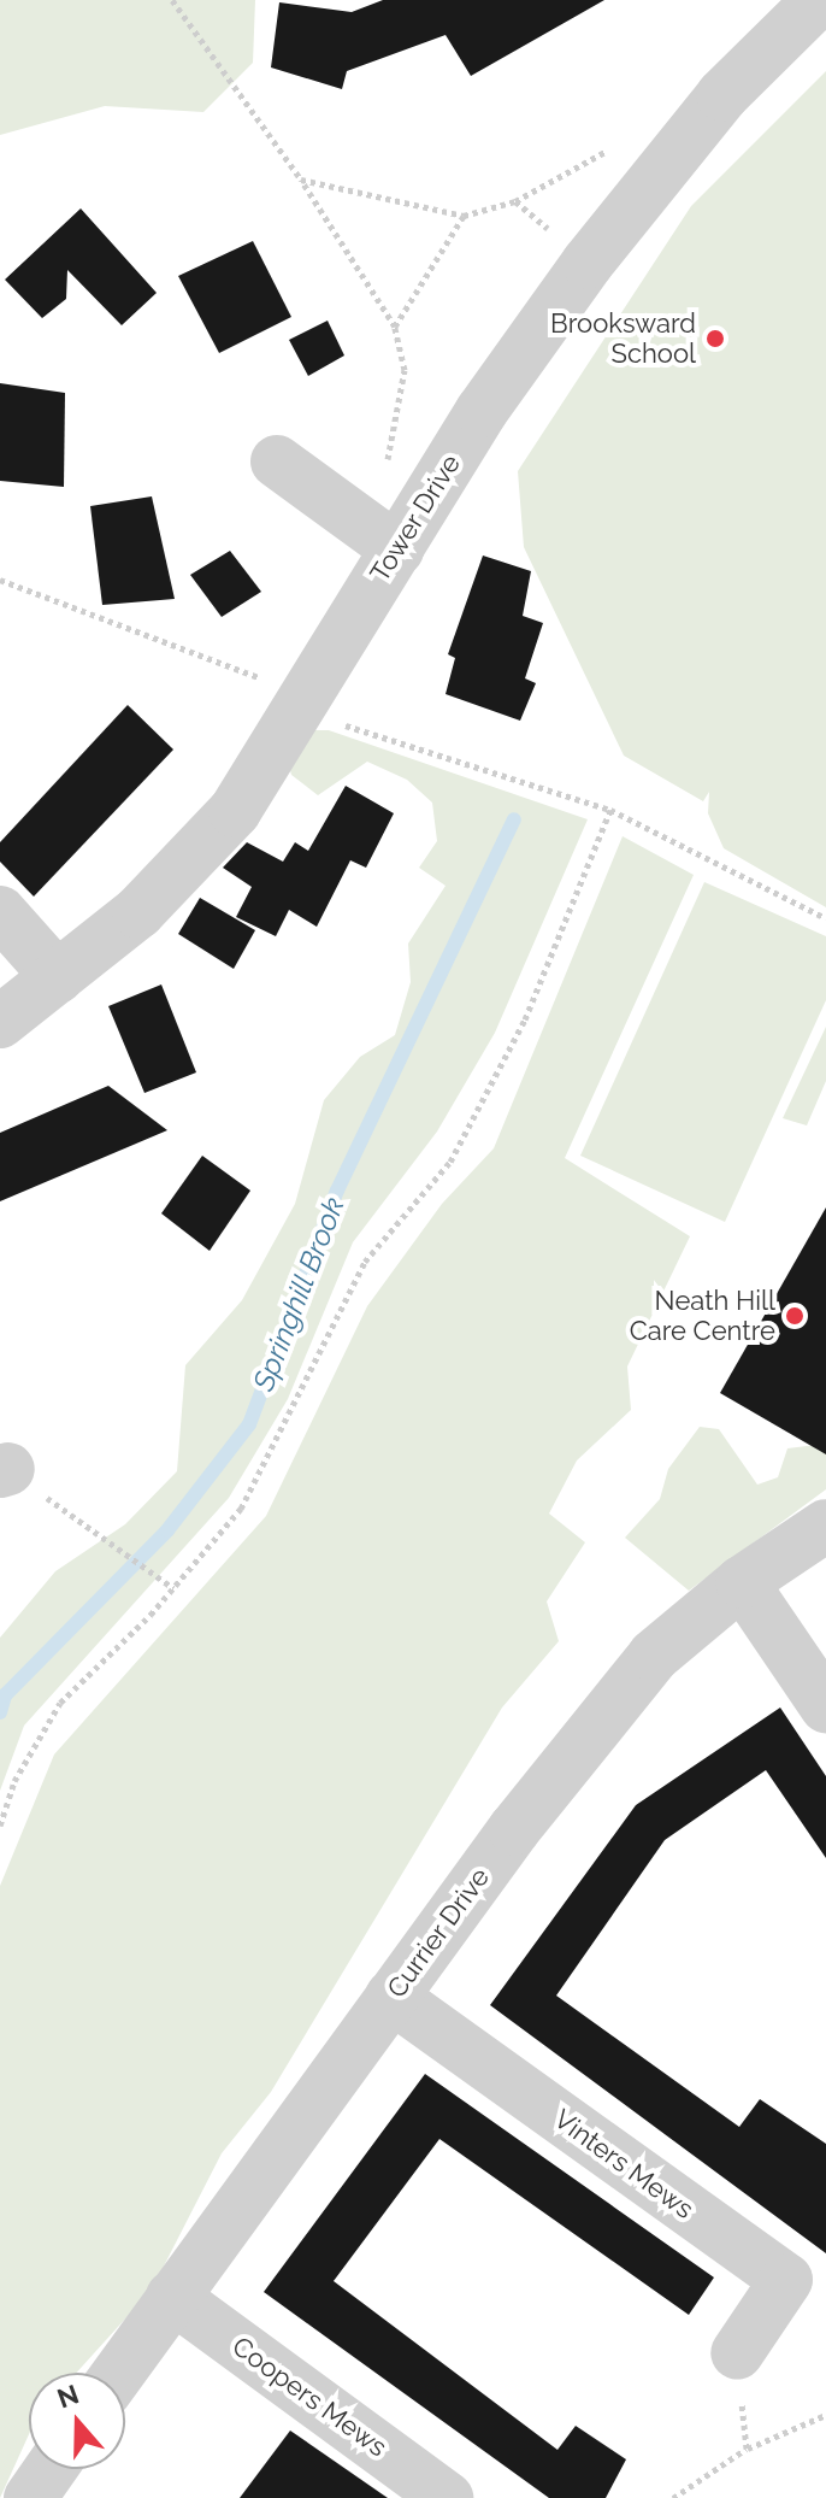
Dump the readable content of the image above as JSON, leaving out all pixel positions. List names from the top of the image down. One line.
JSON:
{"streets":{"street":["Tower Drive","Currier Drive","Vinters Mews","Coopers Mews"]},"crossings":[["Currier Drive","Vinters Mews"],["Currier Drive","Coopers Mews"]],"water":["Springhill Brook"],"places":["Brooksward School","Neath Hill Care Centre"],"north":"top"}
